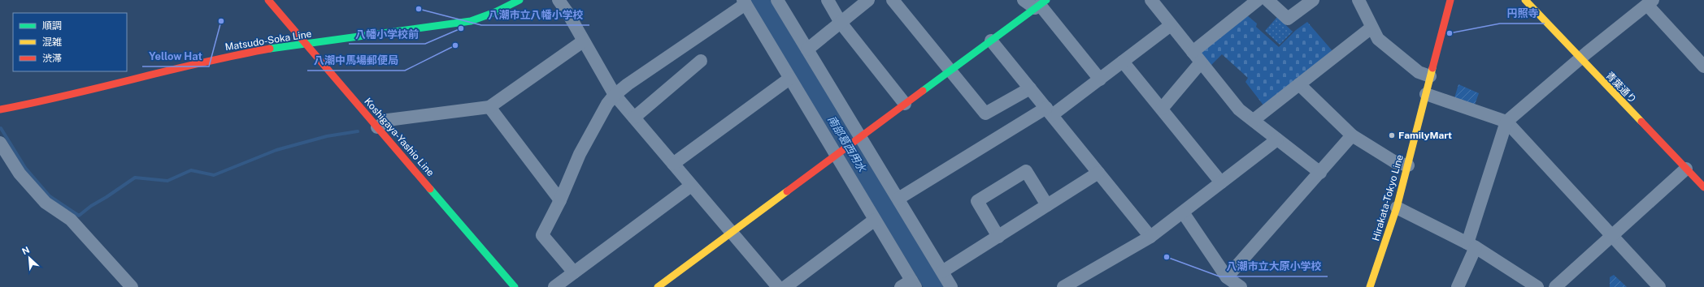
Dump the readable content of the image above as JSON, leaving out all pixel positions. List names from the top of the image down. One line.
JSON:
{"streets":{"main road":["Matsudo-Soka Line","青葉通り","Koshigaya-Yashio Line","Hirakata-Tokyo Line"]},"crossings":[["Matsudo-Soka Line","Koshigaya-Yashio Line"]],"water":["南部葛西用水"],"places":["八潮市立八幡小学校","Yellow Hat","八幡小学校前","円照寺","八潮中馬場郵便局","FamilyMart","八潮市立大原小学校"],"legend":["順調","混雑","渋滞"],"north":"top left"}
